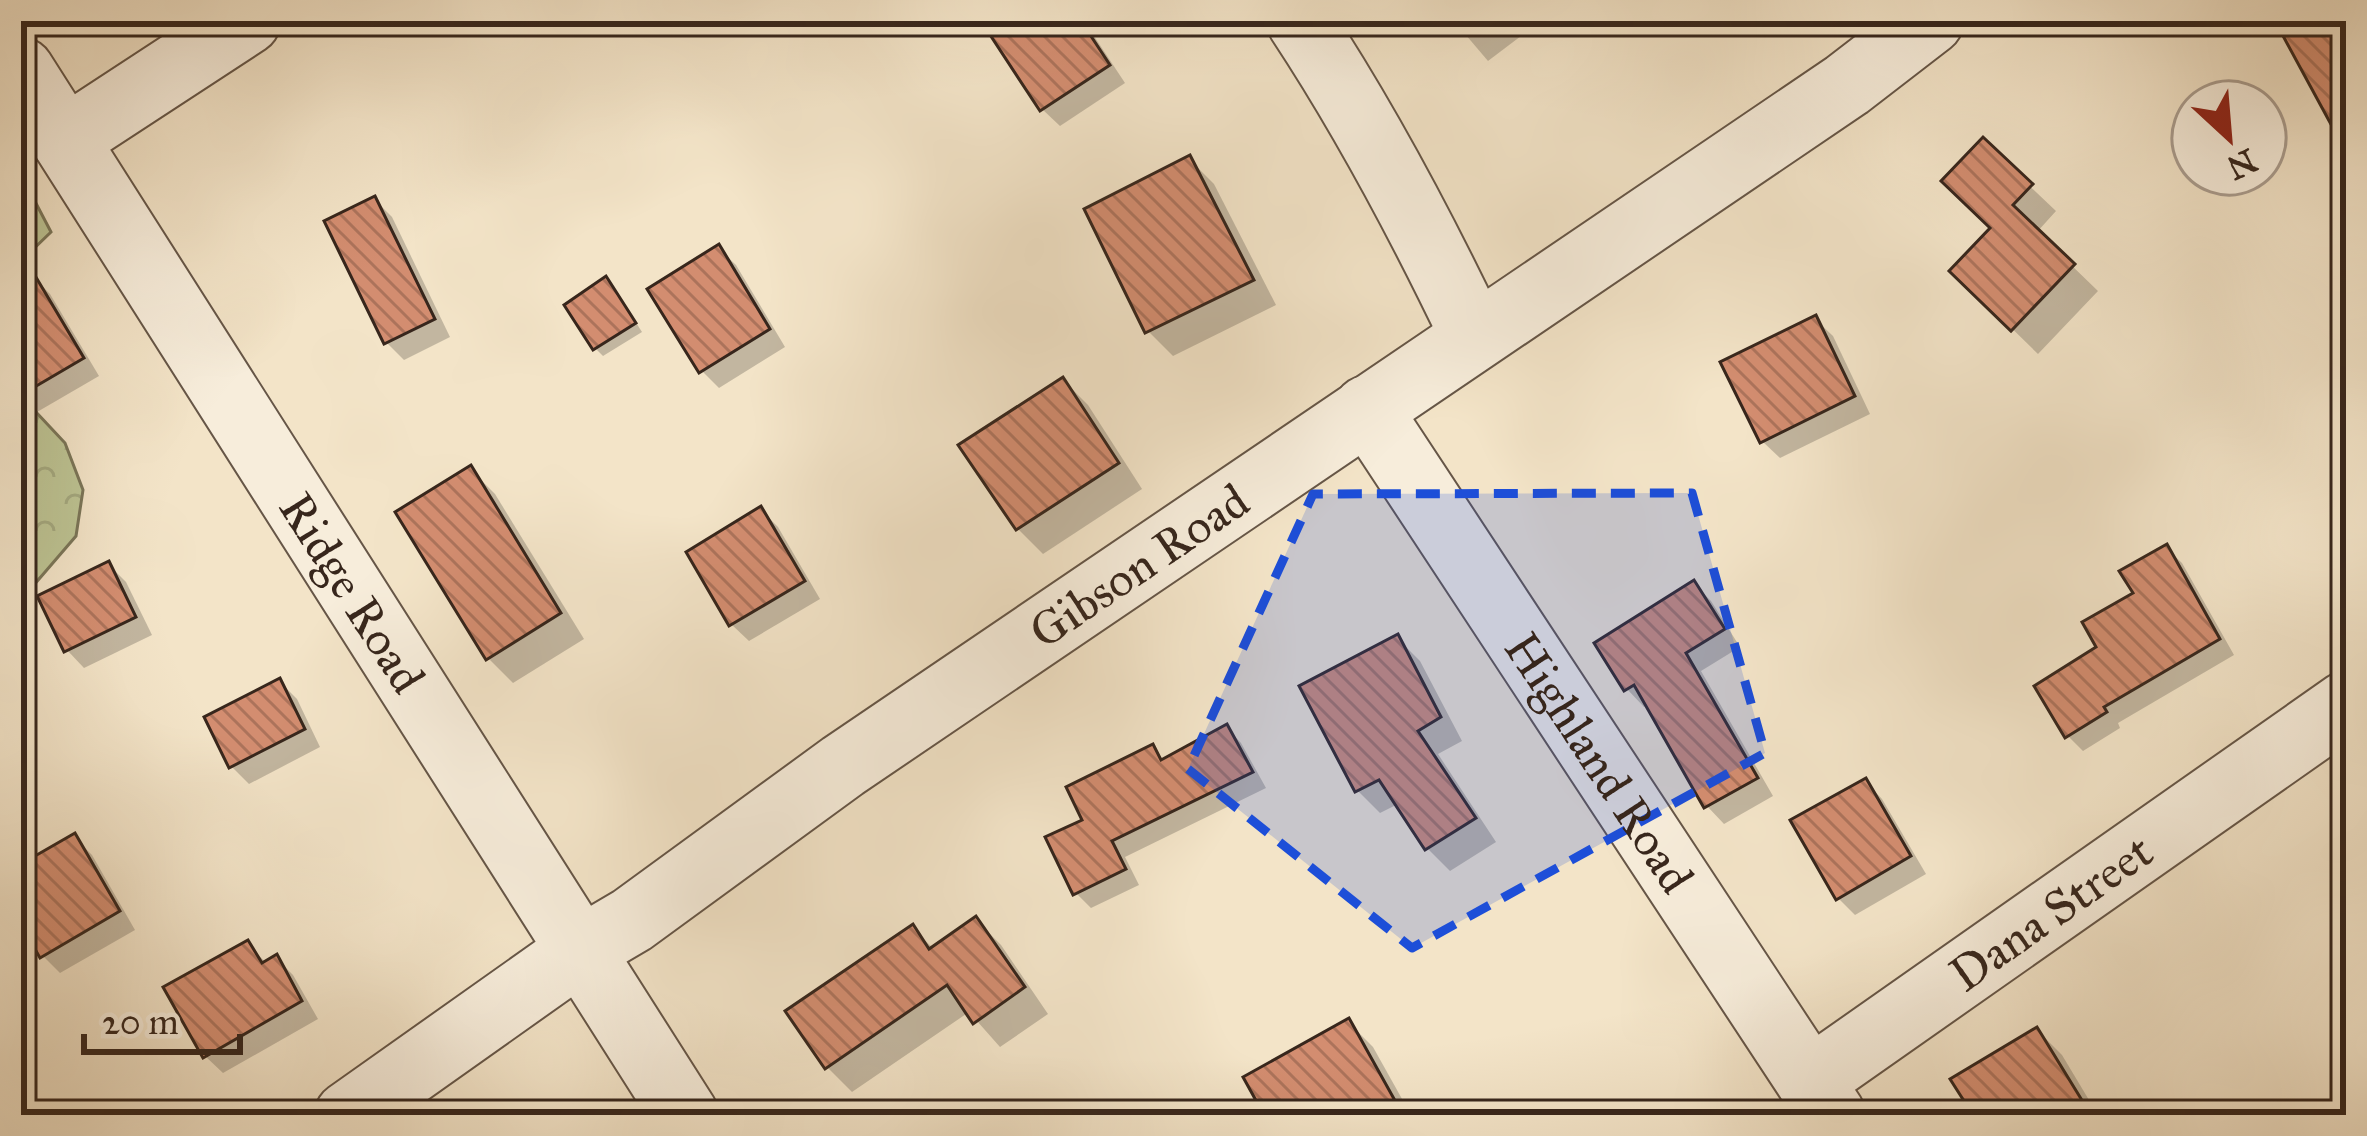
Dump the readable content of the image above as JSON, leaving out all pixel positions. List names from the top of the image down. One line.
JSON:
{"streets":{"street":["Gibson Road","Ridge Road","Highland Road","Dana Street"]},"crossings":[["Gibson Road","Ridge Road"],["Gibson Road","Highland Road"],["Highland Road","Dana Street"]],"scale_bar":"20 m","north":"bottom right"}
